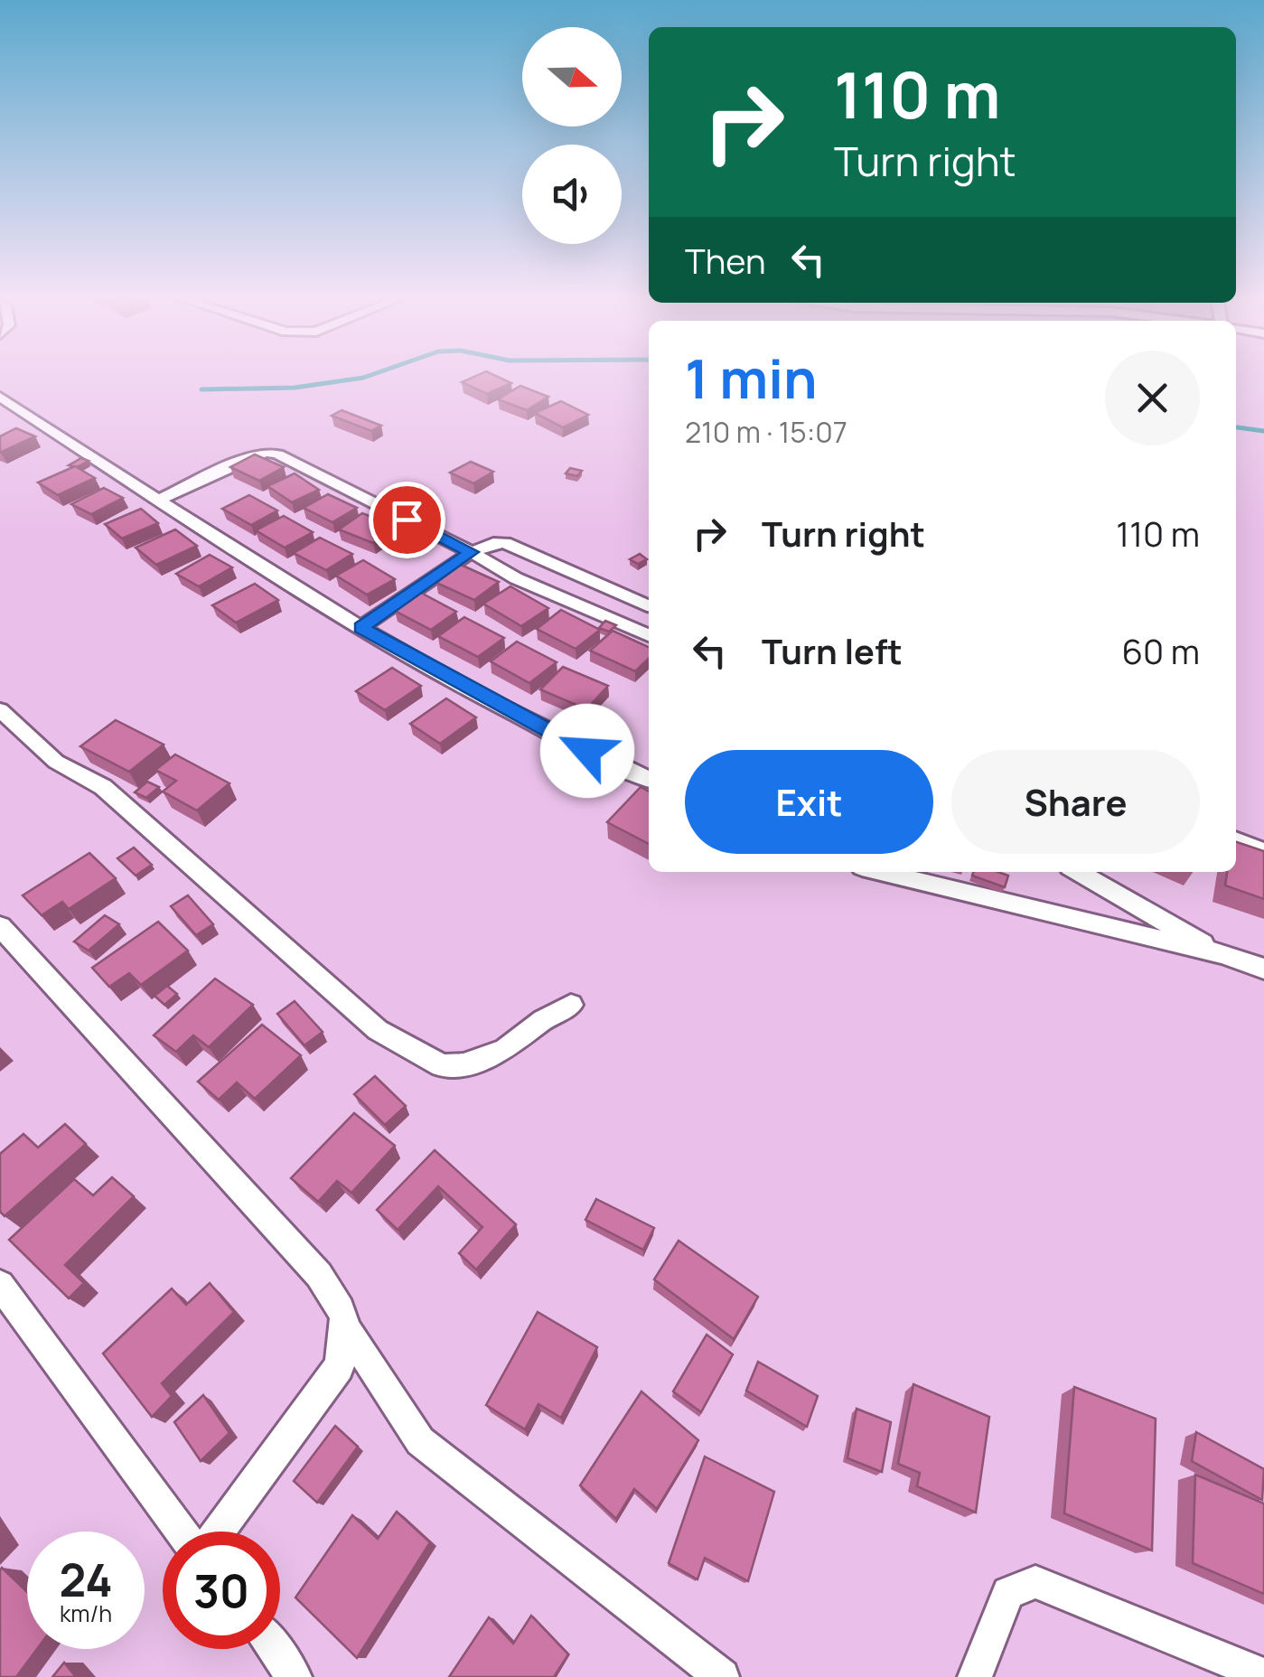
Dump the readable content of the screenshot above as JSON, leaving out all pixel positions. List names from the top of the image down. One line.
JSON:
{"north":"right","page":{"turn":["110 m","Turn right"],"then":"Then","heading":["1 min","210 m · 15:07"],"list":[{"name":"Turn right","value":"110 m"},{"name":"Turn left","value":"60 m"}],"buttons":["Exit","Share"],"speed":"24 km/h","limit":"30"}}
